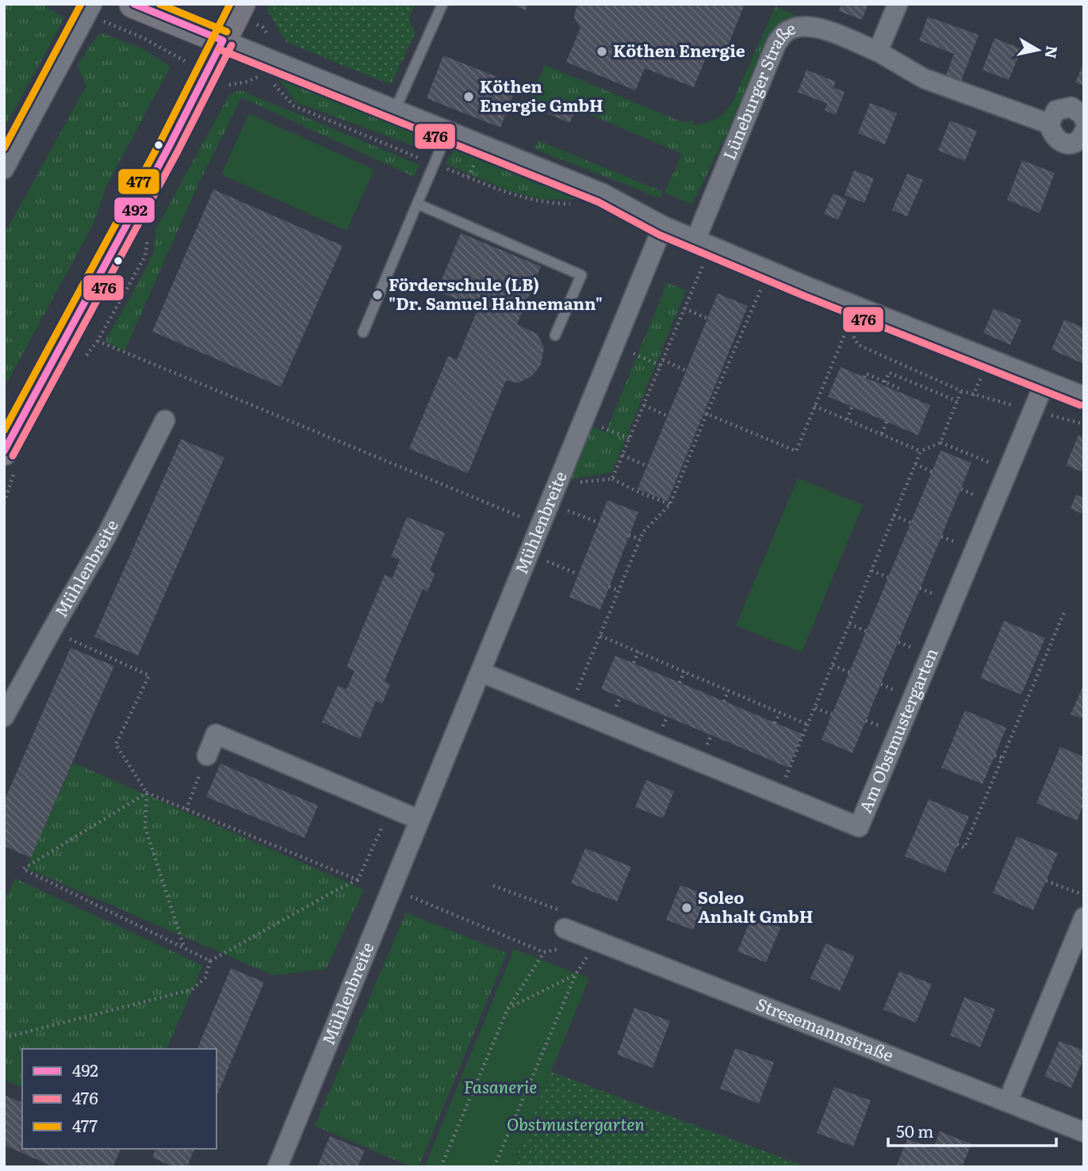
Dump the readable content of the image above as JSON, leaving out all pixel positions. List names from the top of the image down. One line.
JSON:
{"streets":{"street":["Lüneburger Straße","Mühlenbreite","Am Obstmustergarten","Stresemannstraße"]},"crossings":[["Mühlenbreite","Am Obstmustergarten"]],"parks":["Fasanerie","Obstmustergarten"],"places":["Köthen Energie","Köthen Energie GmbH","Förderschule (LB) \"Dr. Samuel Hahnemann\"","Soleo Anhalt GmbH"],"lines":["transit line 492","transit line 477","transit line 476"],"legend":["492","476","477"],"scale_bar":"50 m","north":"right"}
